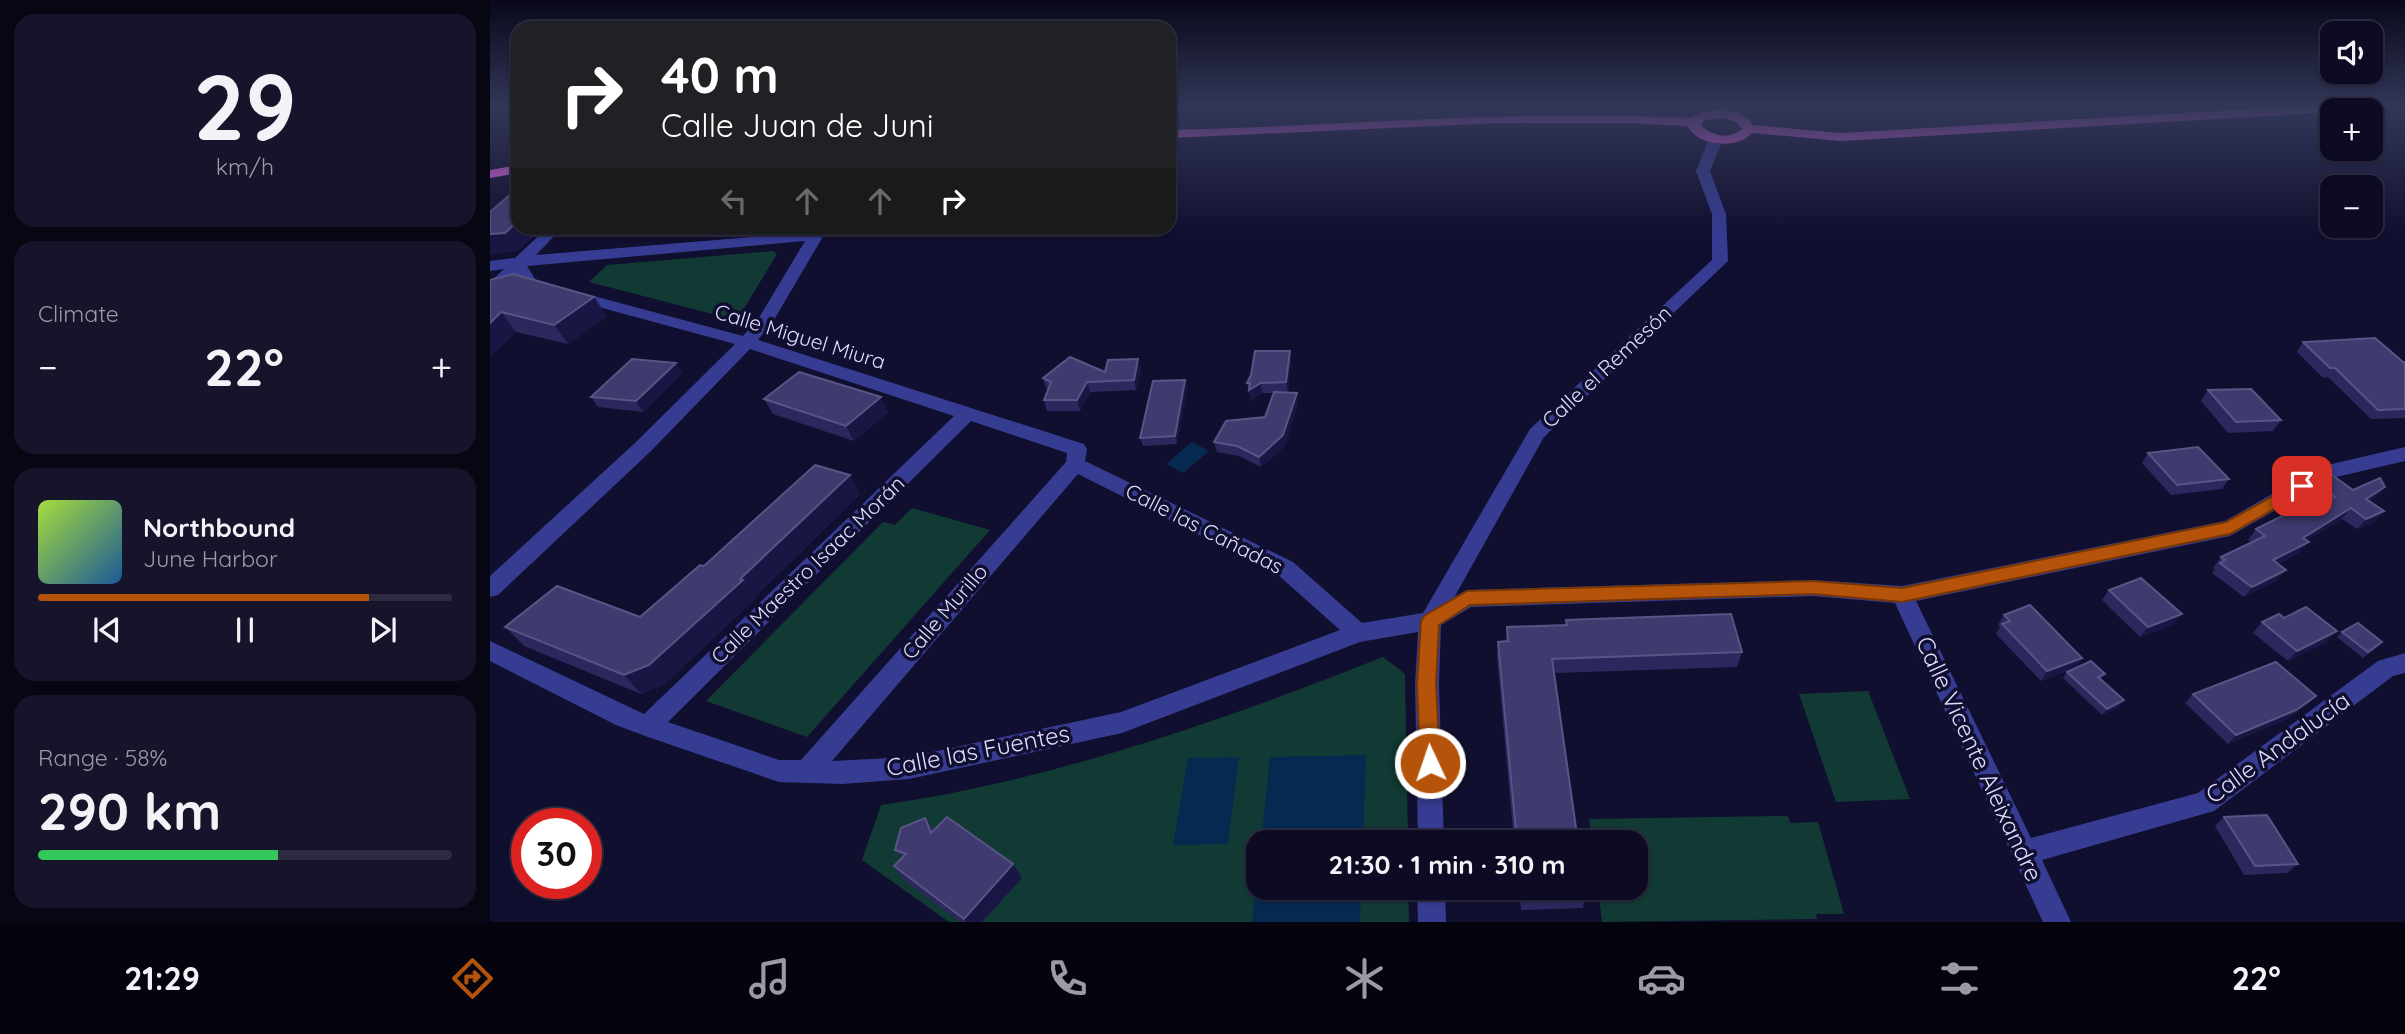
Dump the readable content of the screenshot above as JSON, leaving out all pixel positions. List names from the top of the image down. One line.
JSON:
{"streets":{"street":["Calle Miguel Miura","Calle el Remesón","Calle las Cañadas","Calle Maestro Isaac Morán","Calle Murillo","Calle Andalucía","Calle las Fuentes","Calle Vicente Aleixandre"]},"crossings":[["Calle Miguel Miura","Calle las Cañadas"],["Calle Miguel Miura","Calle Maestro Isaac Morán"],["Calle Miguel Miura","Calle Murillo"],["Calle el Remesón","Calle las Fuentes"],["Calle las Cañadas","Calle Murillo"],["Calle las Cañadas","Calle las Fuentes"],["Calle Maestro Isaac Morán","Calle las Fuentes"],["Calle Murillo","Calle las Fuentes"],["Calle Andalucía","Calle Vicente Aleixandre"]],"page":{"tile":[["29","km/h"],"Climate",["Range · 58%","290 km"]],"map_buttons":["+","−"],"turn":["40 m","Calle Juan de Juni"],"heat":["−","22°","+"],"song":["Northbound","June Harbor"],"limit":"30","trip":"21:30 · 1 min · 310 m","tabs":["21:29","22°"]}}
